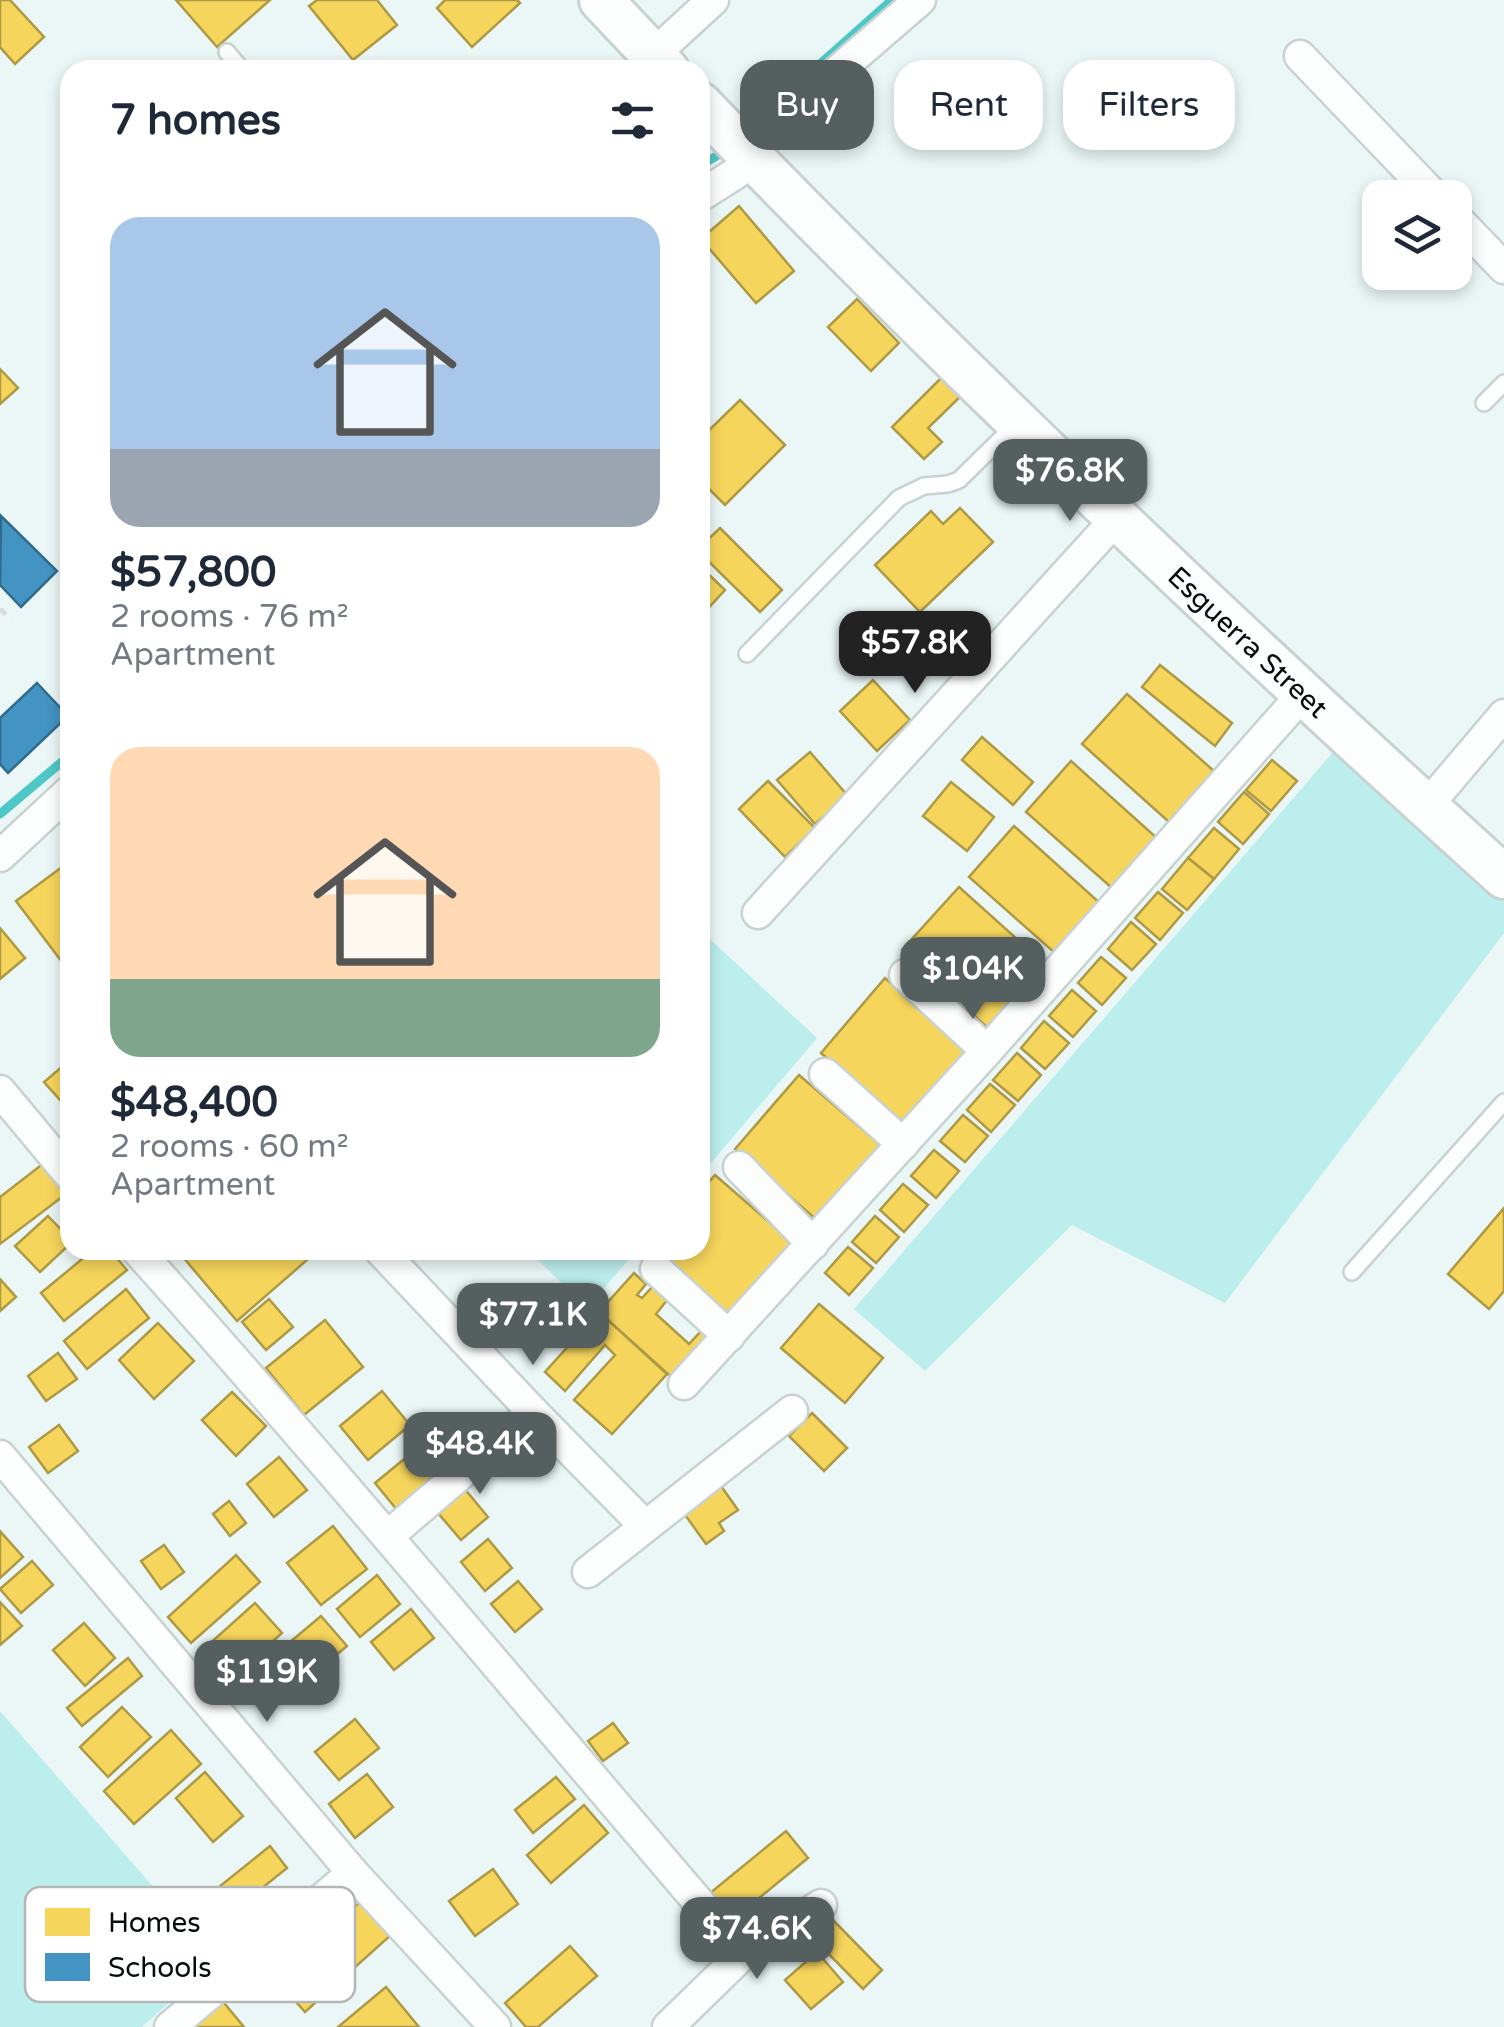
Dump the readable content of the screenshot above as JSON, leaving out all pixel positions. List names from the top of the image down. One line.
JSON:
{"streets":{"main road":["Esguerra Street"]},"legend":["Homes","Schools"],"page":{"chip":["Buy","Rent","Filters"],"heading":"7 homes","list":[{"name":"$57,800","note":"2 rooms · 76 m² · Apartment"},{"name":"$48,400","note":"2 rooms · 60 m² · Apartment"}],"price":["$76.8K","$57.8K","$104K","$77.1K","$48.4K","$119K","$74.6K"]}}
